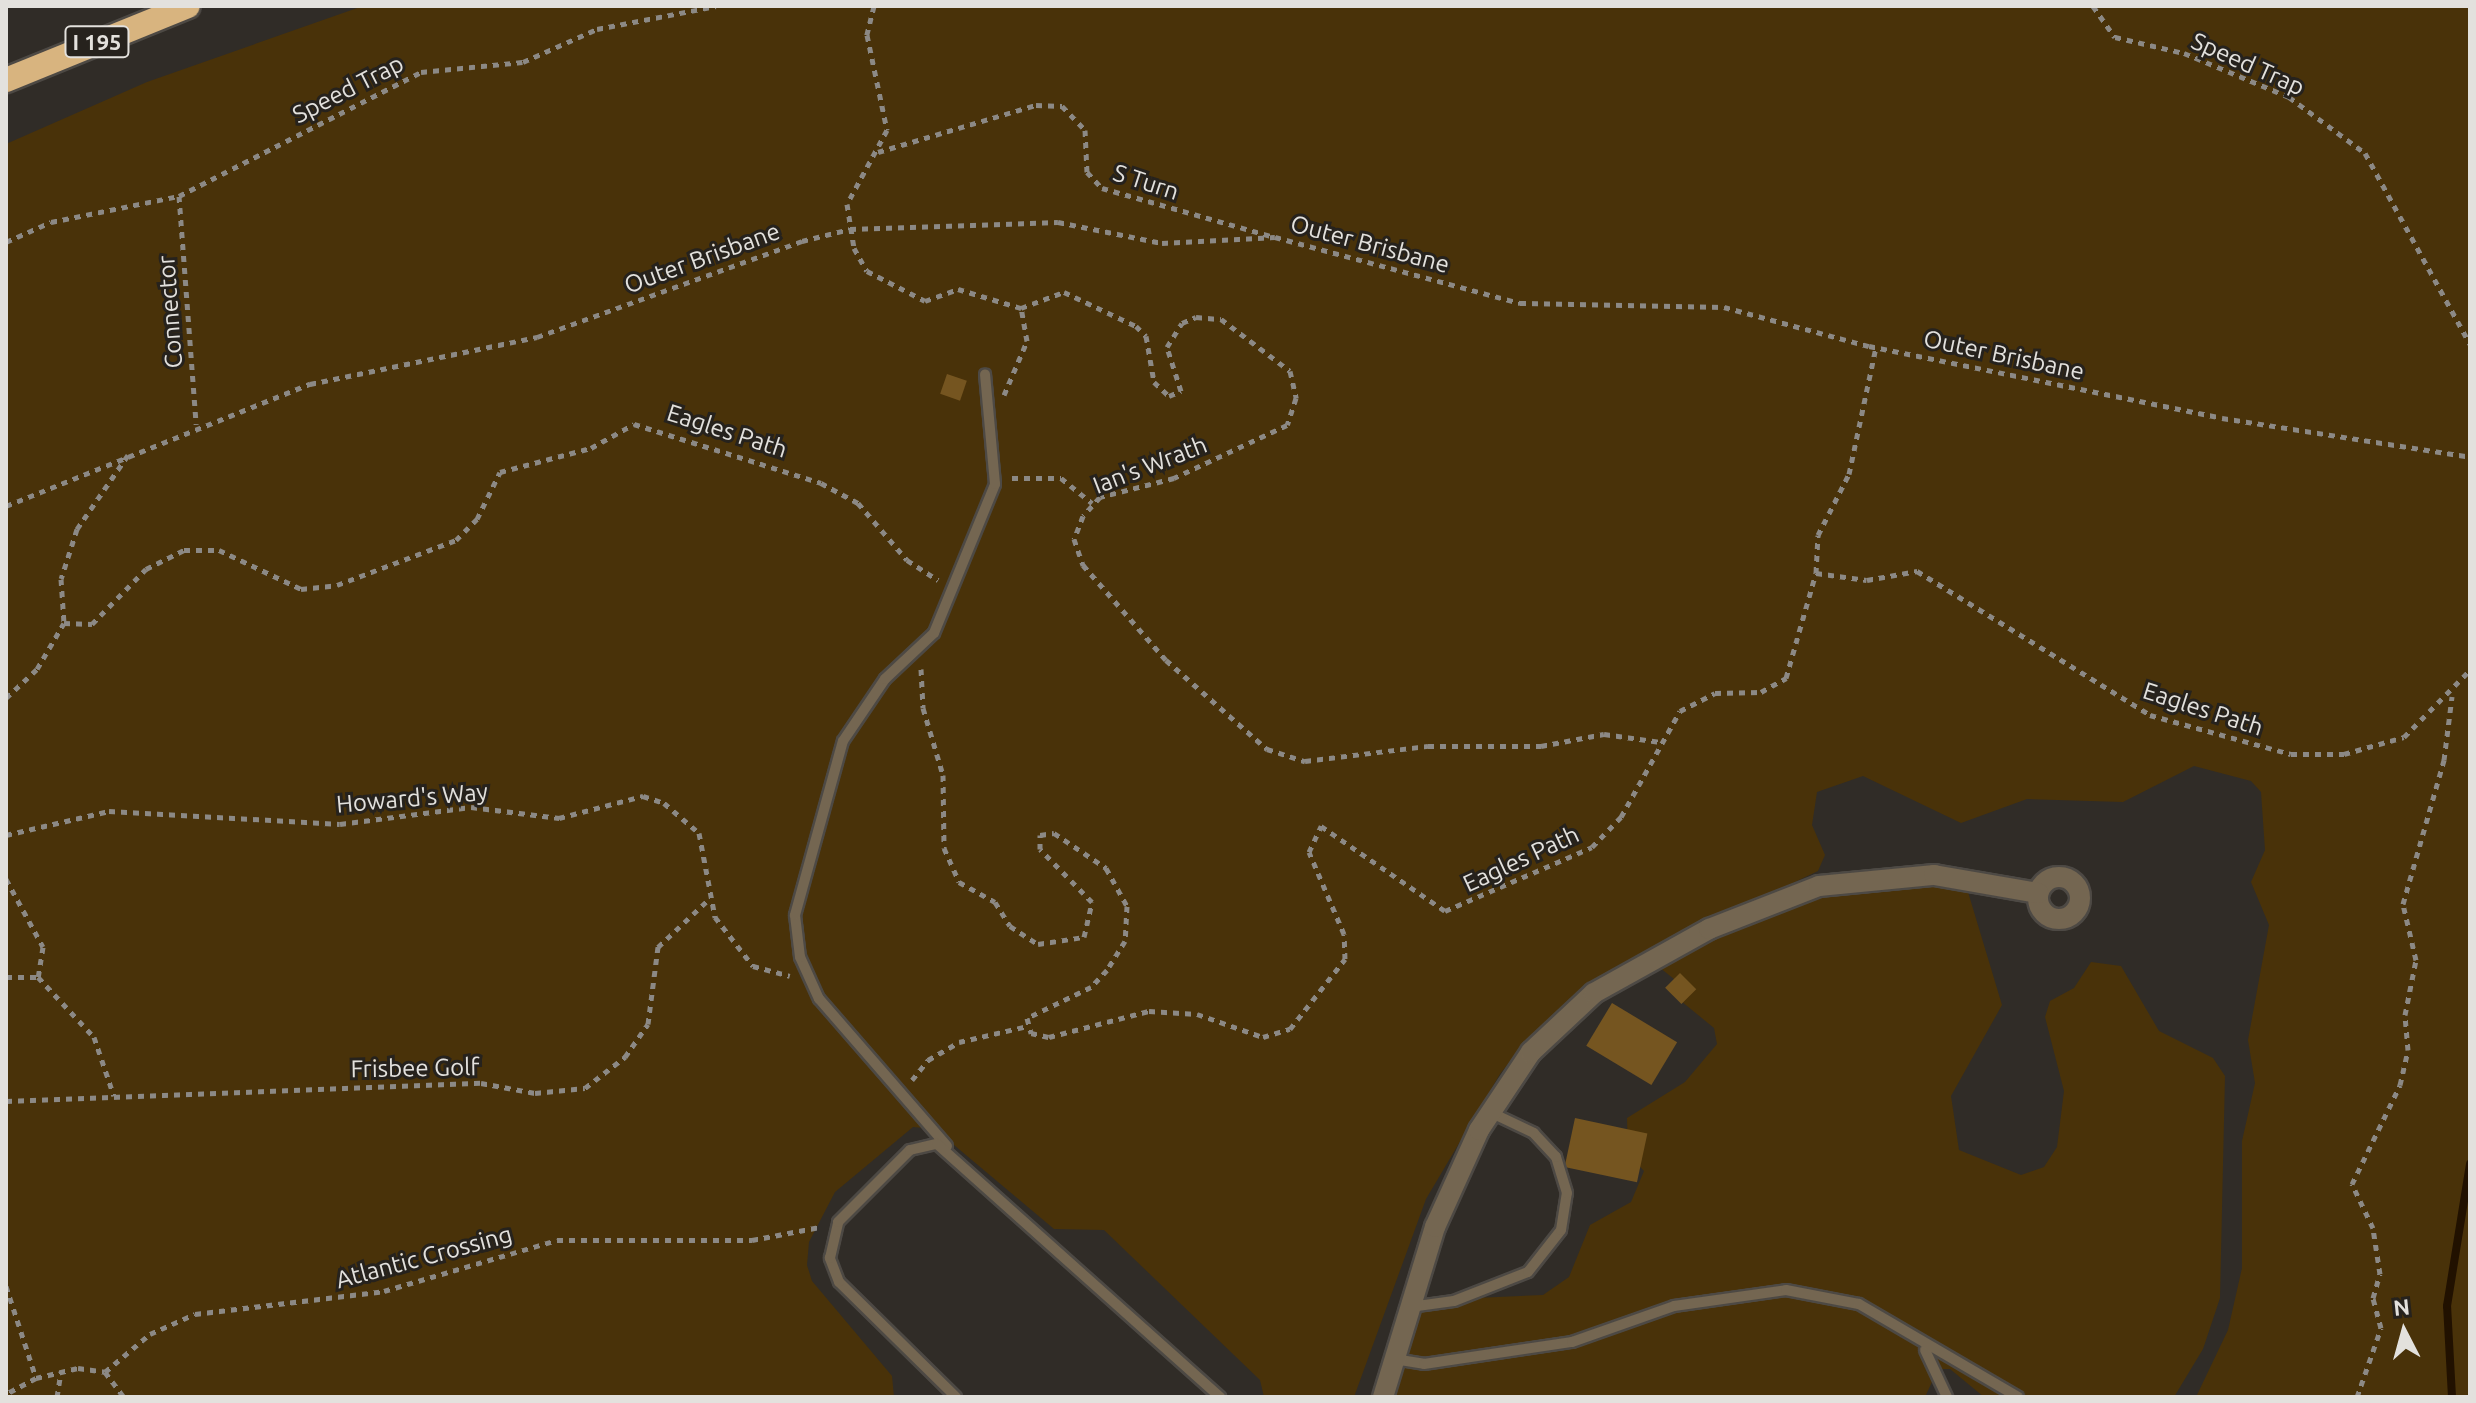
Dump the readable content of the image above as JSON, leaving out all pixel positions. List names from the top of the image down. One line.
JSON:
{"streets":{"highway":["I 195"],"path":["Speed Trap","S Turn","Outer Brisbane","Connector","Eagles Path","Ian's Wrath","Howard's Way","Frisbee Golf","Atlantic Crossing"]},"crossings":[["Speed Trap","Connector"],["S Turn","Outer Brisbane"],["Outer Brisbane","Connector"],["Eagles Path","Ian's Wrath"],["Howard's Way","Frisbee Golf"]],"north":"top"}
